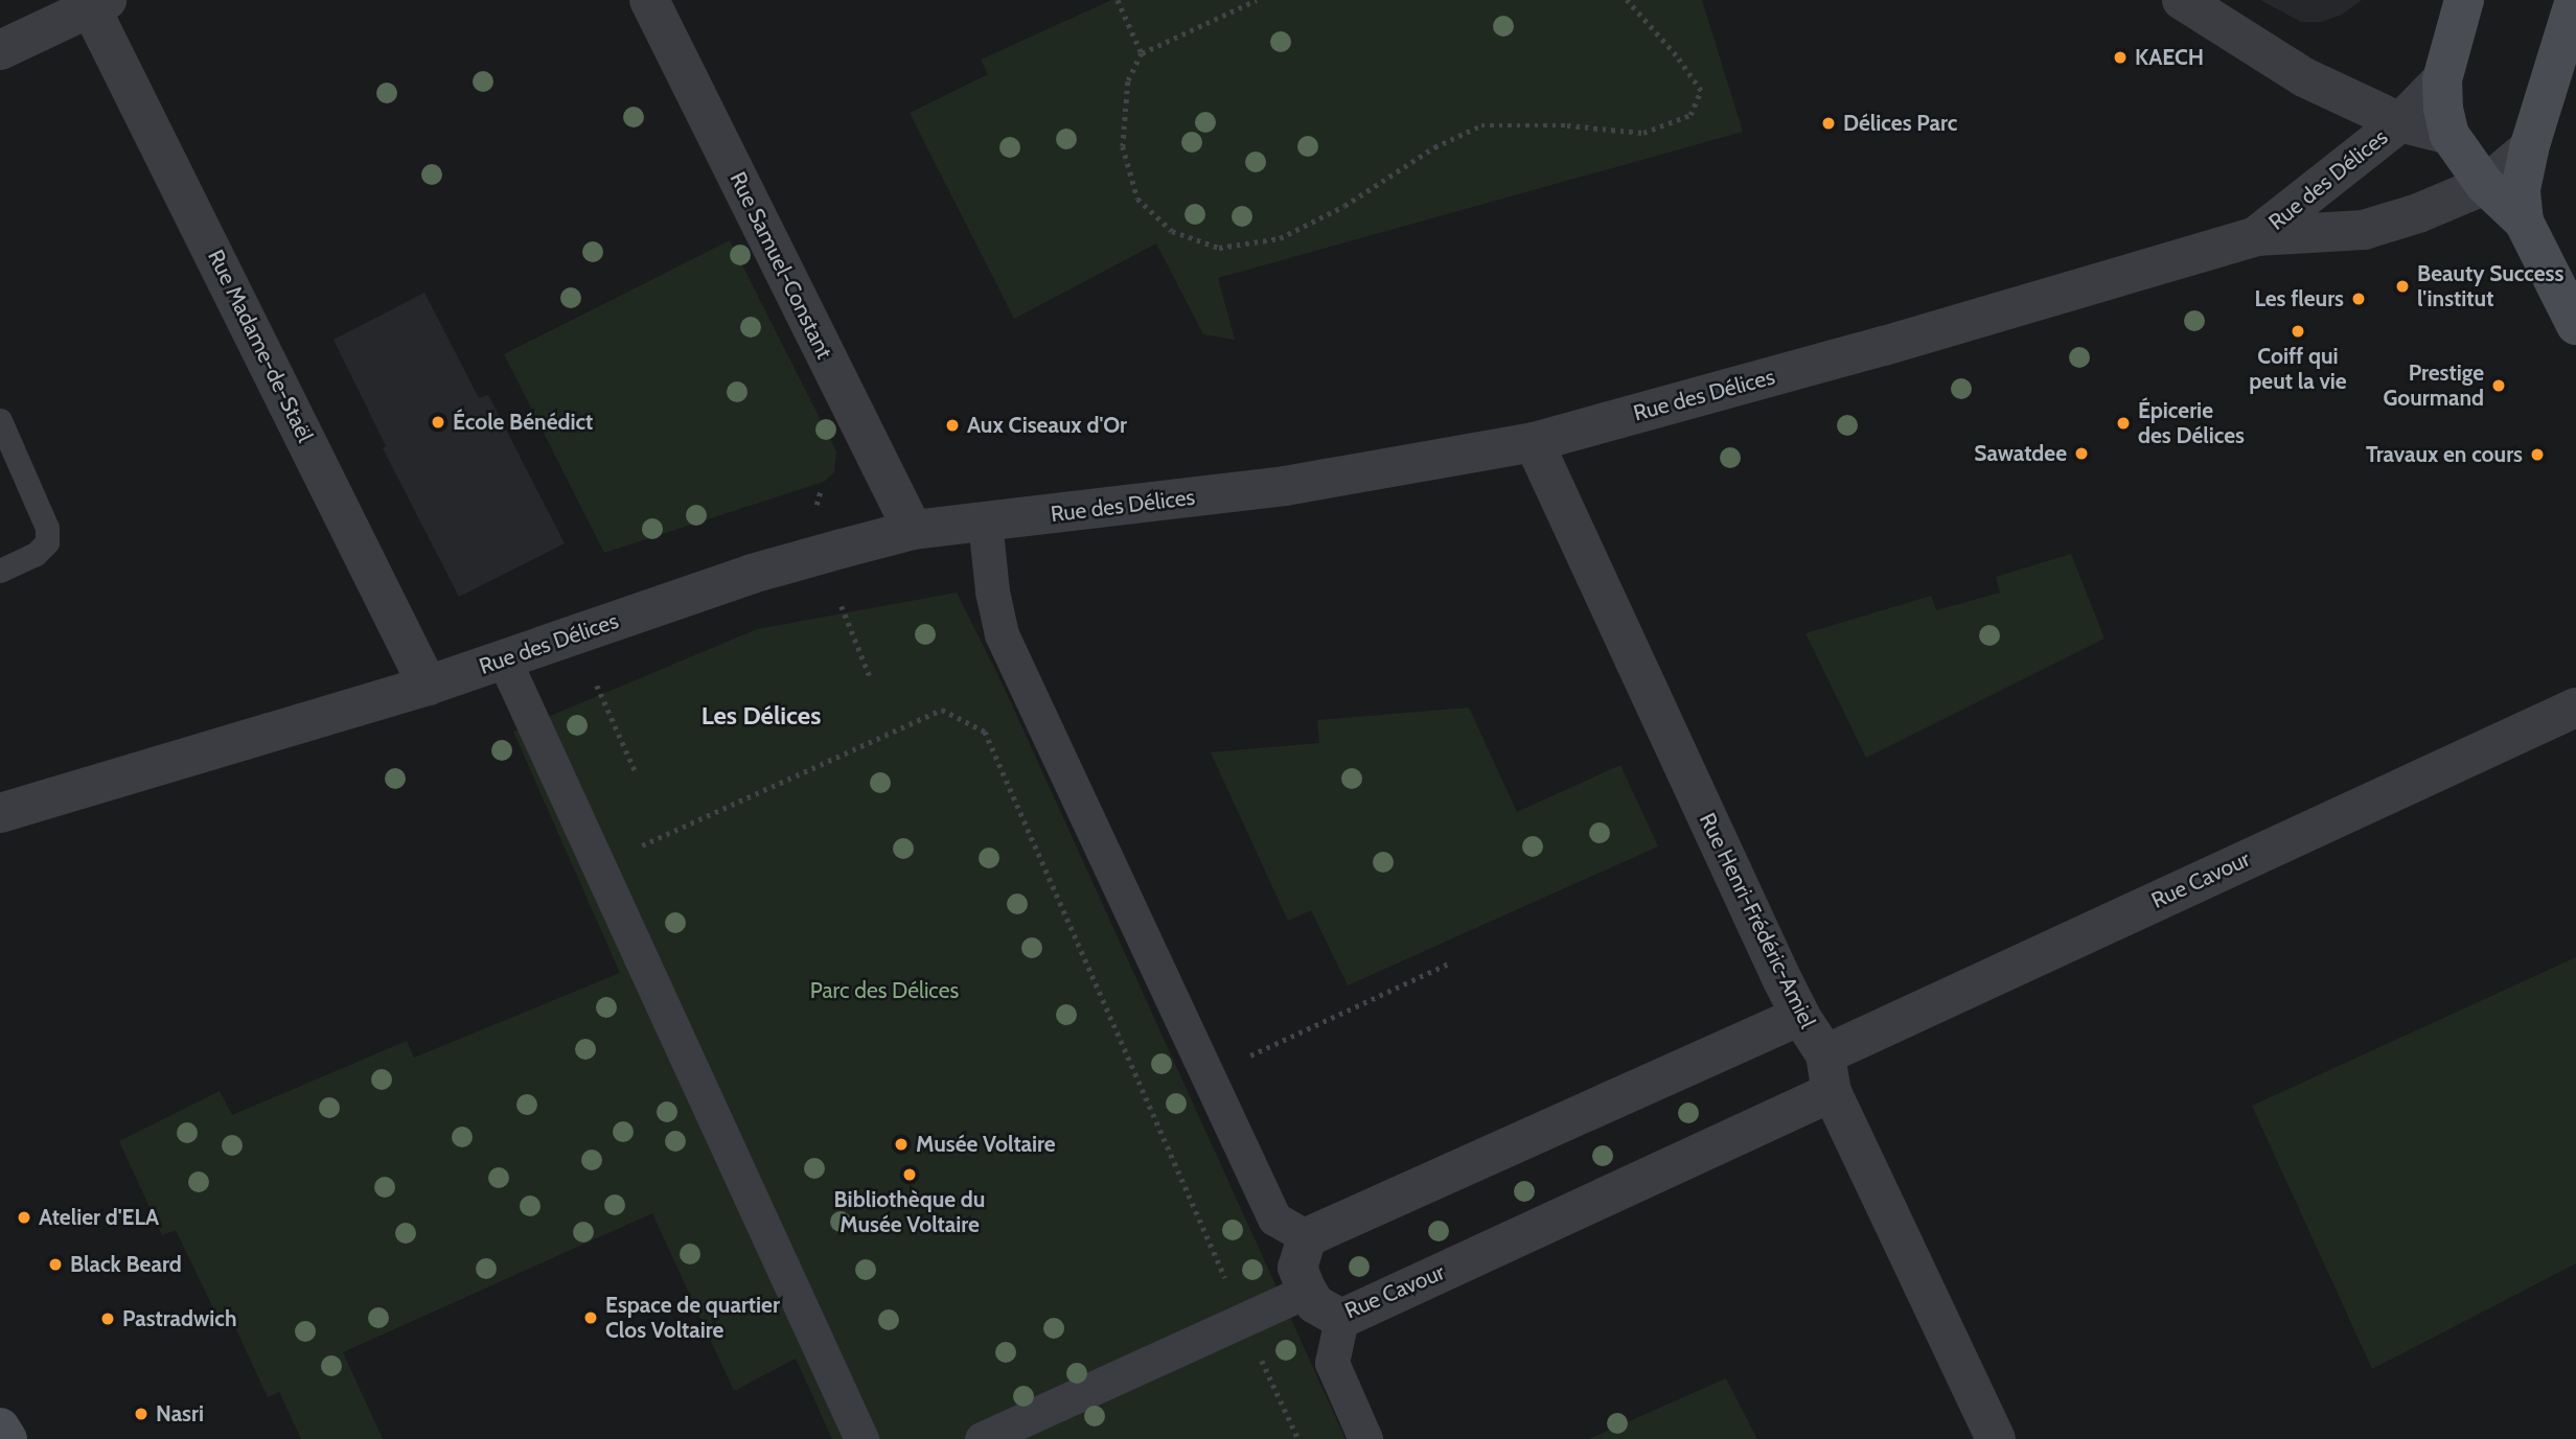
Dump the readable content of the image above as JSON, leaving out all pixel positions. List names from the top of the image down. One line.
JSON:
{"streets":{"street":["Rue des Délices","Rue Samuel-Constant","Rue Madame-de-Staël","Rue Cavour","Rue Henri-Frédéric-Amiel"]},"crossings":[["Rue des Délices","Rue Samuel-Constant"],["Rue des Délices","Rue Madame-de-Staël"],["Rue des Délices","Rue Henri-Frédéric-Amiel"],["Rue Cavour","Rue Henri-Frédéric-Amiel"]],"districts":["Les Délices"],"parks":["Parc des Délices"],"places":["KAECH","Délices Parc","Beauty Success l'institut","Les fleurs","Coiff qui peut la vie","Prestige Gourmand","École Bénédict","Épicerie des Délices","Aux Ciseaux d'Or","Sawatdee","Travaux en cours","Musée Voltaire","Bibliothèque du Musée Voltaire","Atelier d'ELA","Black Beard","Espace de quartier Clos Voltaire","Pastradwich","Nasri"]}
